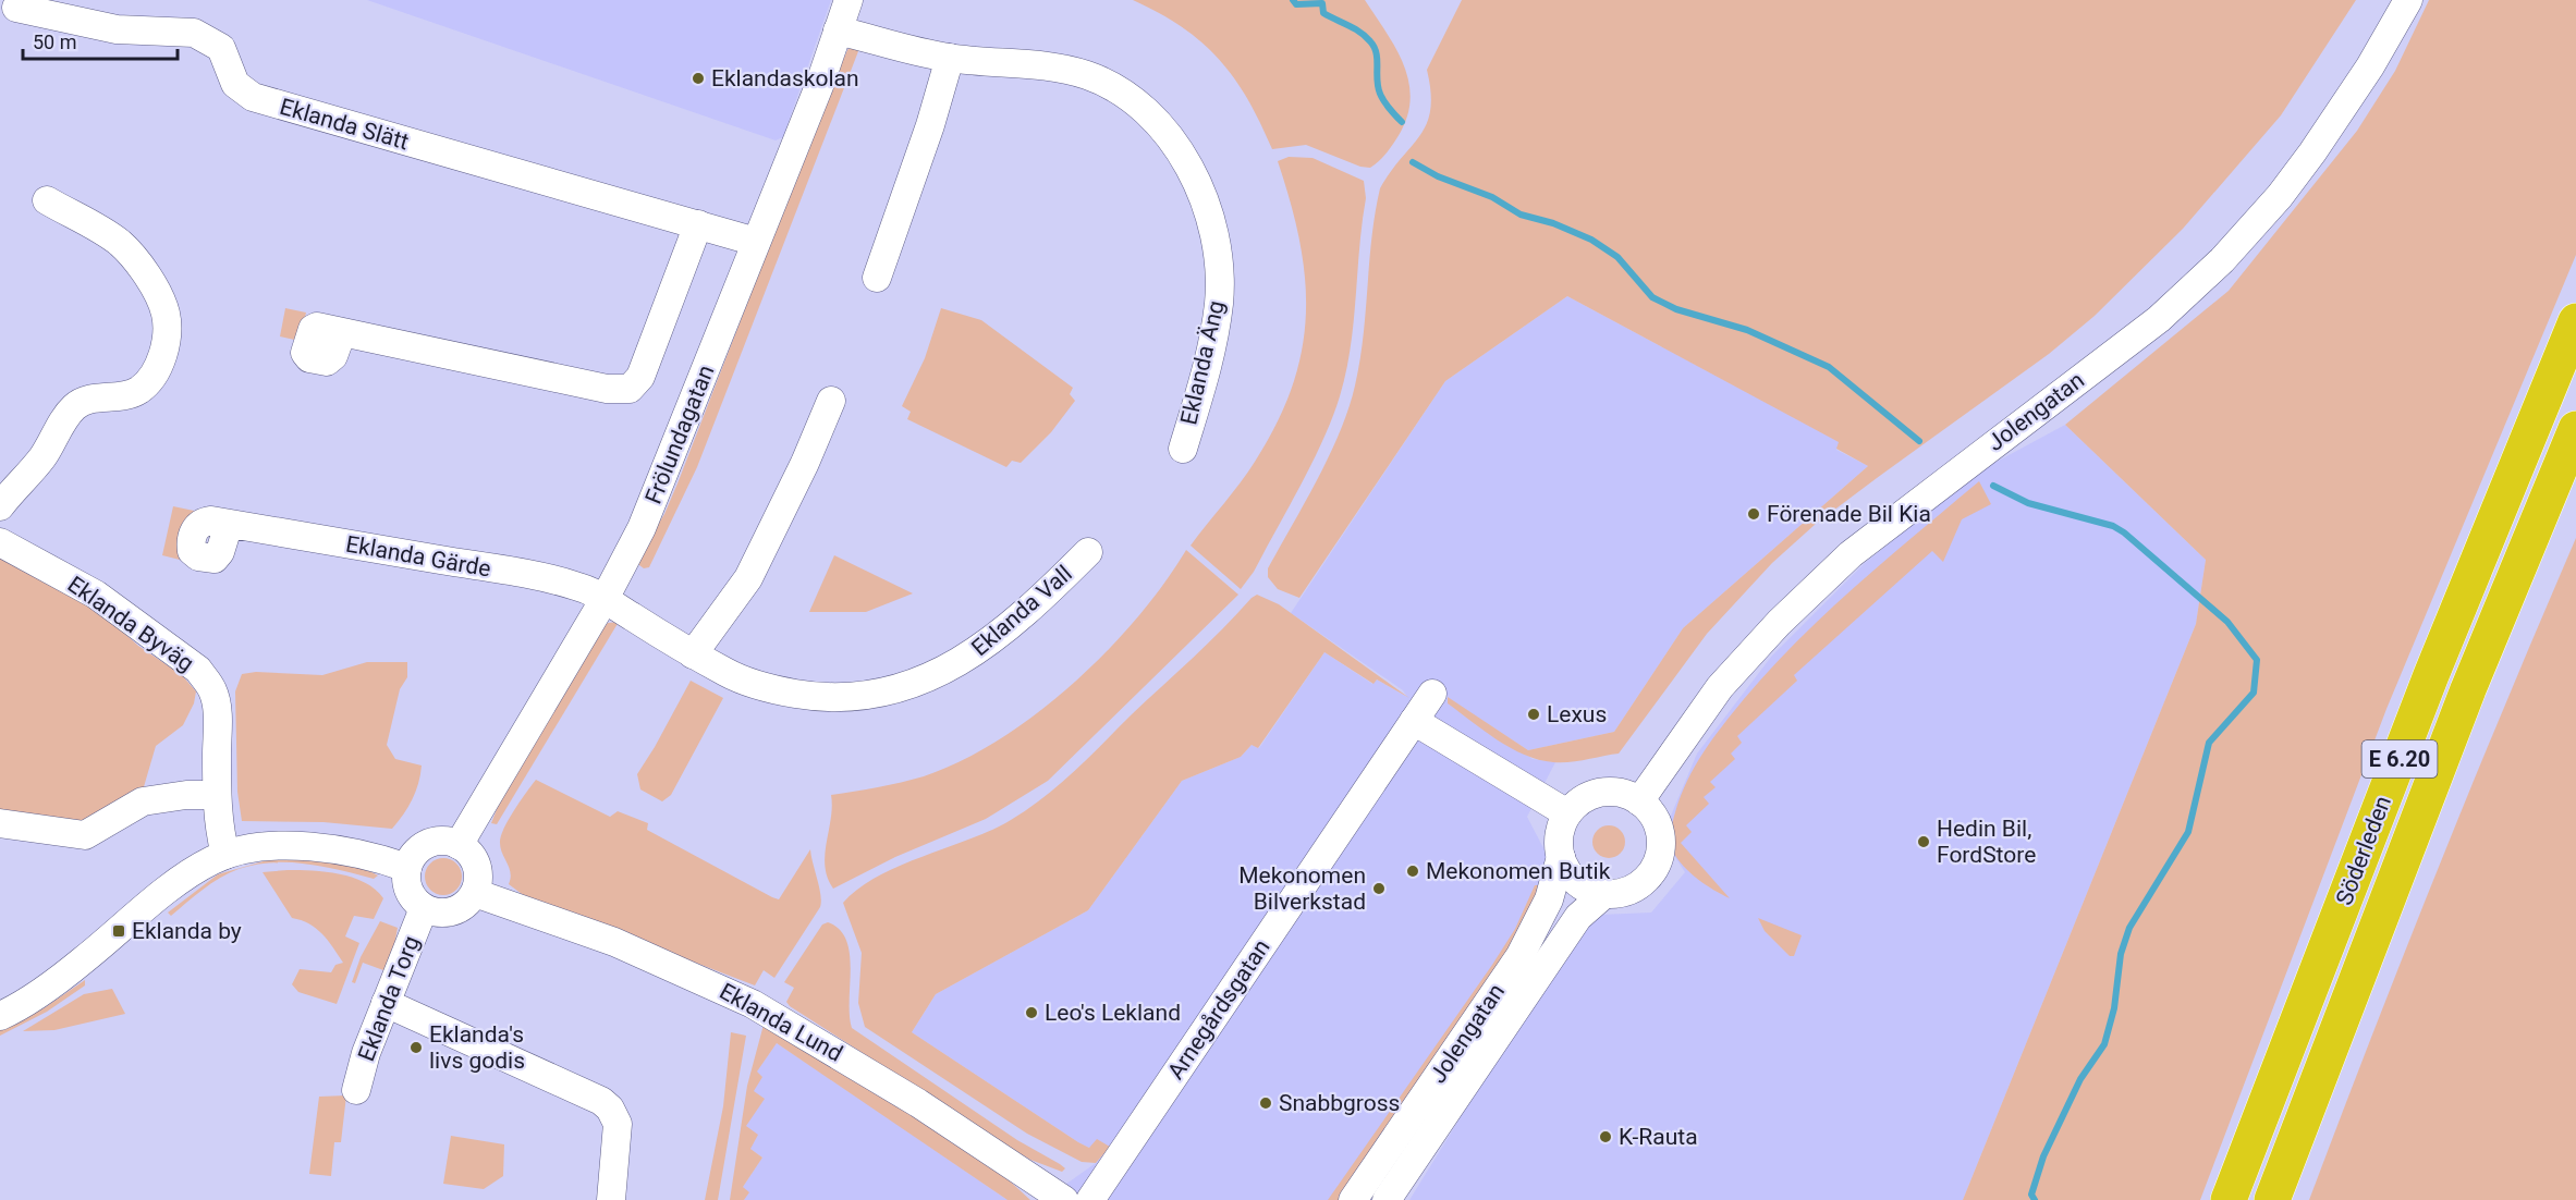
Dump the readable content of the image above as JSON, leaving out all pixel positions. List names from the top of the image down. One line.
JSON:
{"streets":{"highway":["E 6.20","Söderleden"],"street":["Eklanda Slätt","Eklanda Äng","Jolengatan","Frölundagatan","Eklanda Gärde","Eklanda Vall","Eklanda Byväg","Eklanda Torg","Arnegårdsgatan","Eklanda Lund"]},"crossings":[["Eklanda Slätt","Frölundagatan"],["Eklanda Äng","Frölundagatan"],["Frölundagatan","Eklanda Gärde"],["Frölundagatan","Eklanda Vall"],["Frölundagatan","Eklanda Torg"],["Frölundagatan","Eklanda Lund"],["Eklanda Gärde","Eklanda Vall"],["Eklanda Torg","Eklanda Lund"]],"places":{"other":["Eklandaskolan","Förenade Bil Kia","Lexus","Hedin Bil, FordStore","Mekonomen Butik","Mekonomen Bilverkstad","Leo's Lekland","Eklanda's livs godis","Snabbgross","K-Rauta"],"transit":["Eklanda by"]},"scale_bar":"50 m"}
